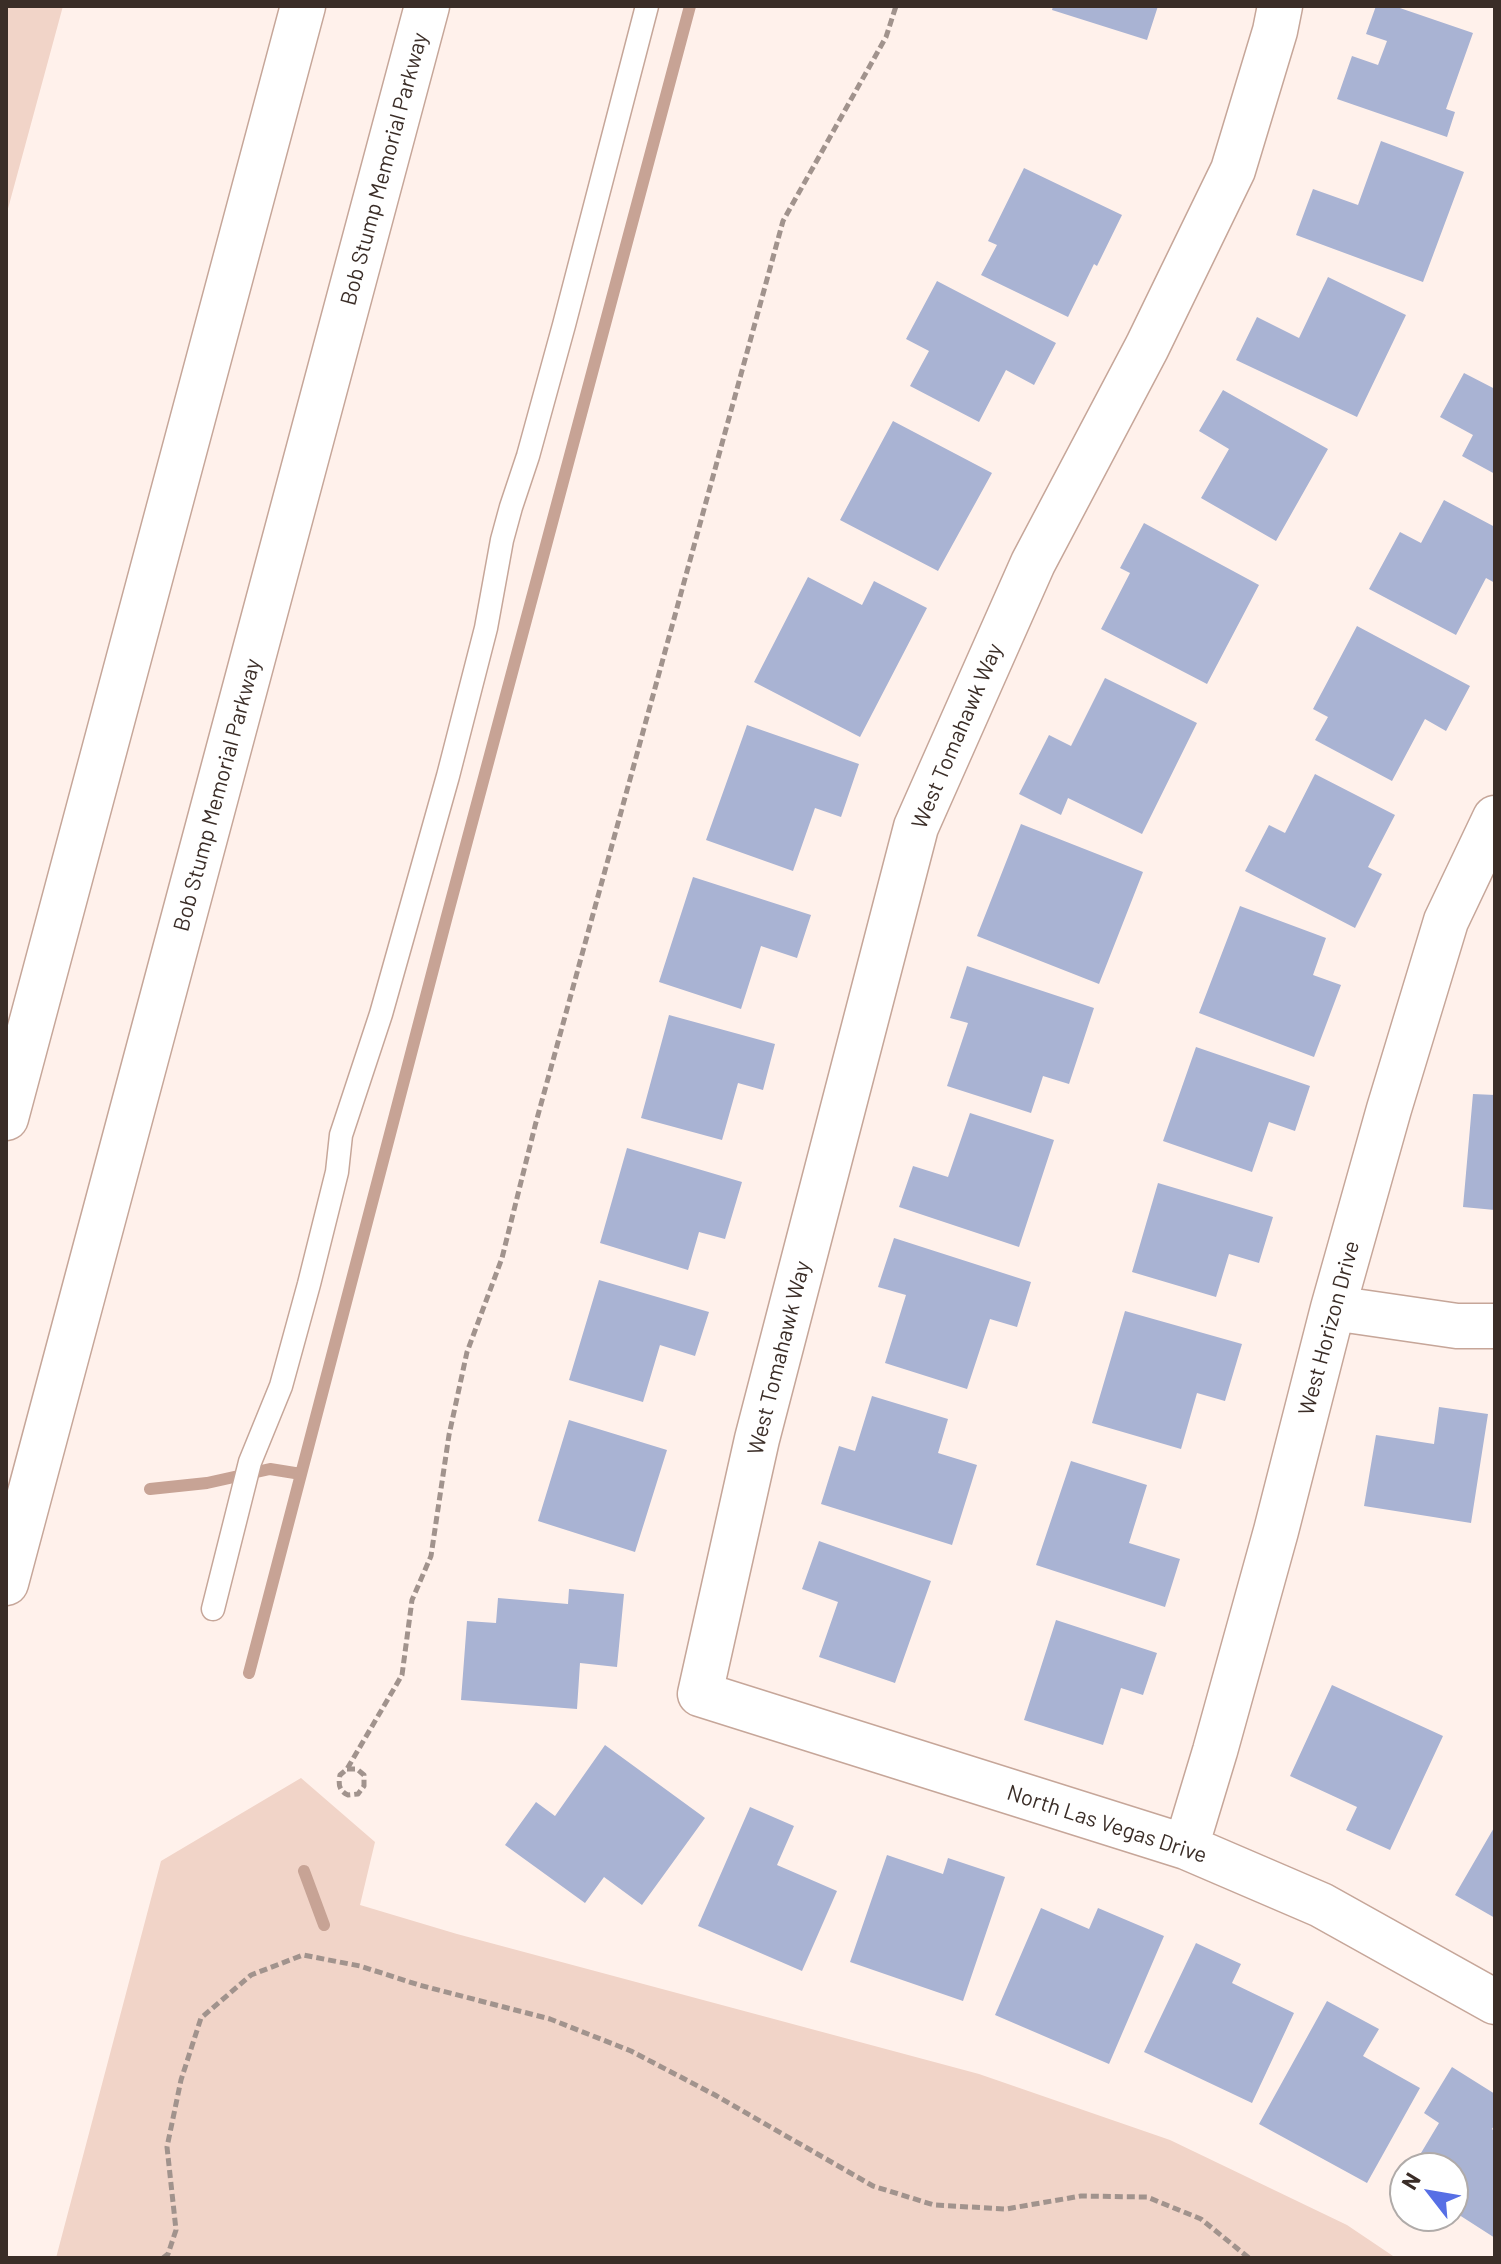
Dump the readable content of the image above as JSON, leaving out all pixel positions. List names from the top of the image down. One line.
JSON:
{"streets":{"main road":["Bob Stump Memorial Parkway","West Tomahawk Way","West Horizon Drive","North Las Vegas Drive"]},"crossings":[["West Tomahawk Way","North Las Vegas Drive"],["West Horizon Drive","North Las Vegas Drive"]],"north":"top left"}
